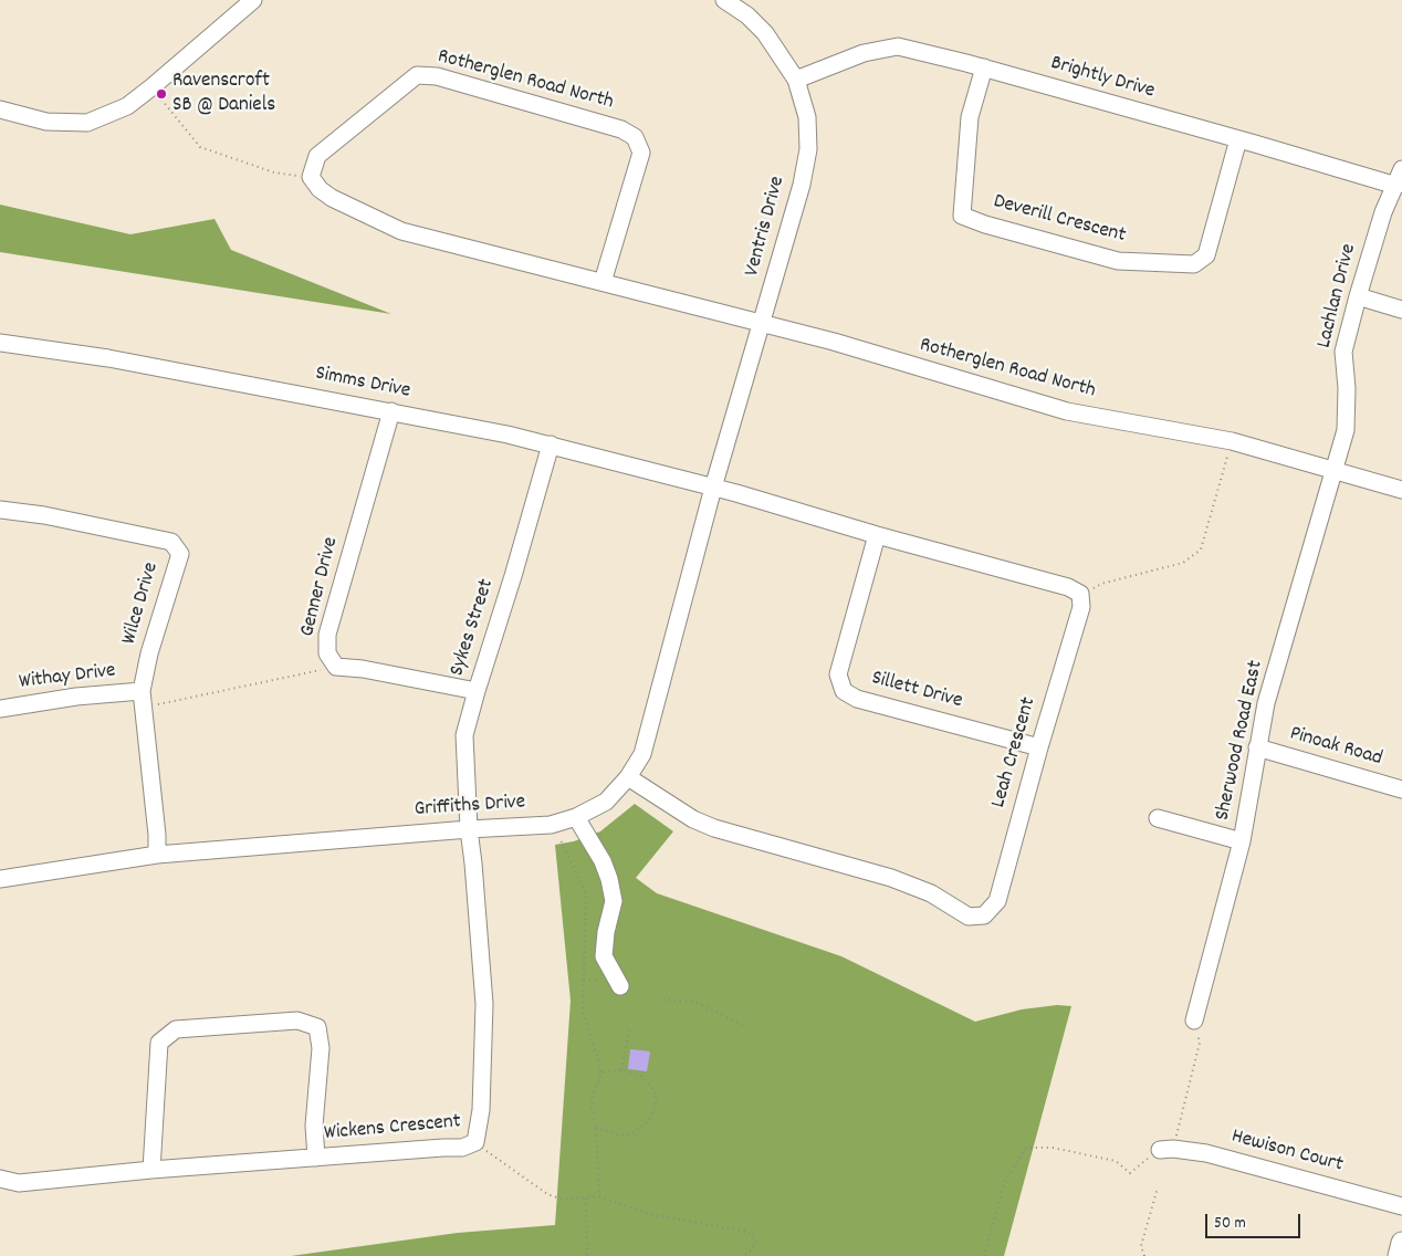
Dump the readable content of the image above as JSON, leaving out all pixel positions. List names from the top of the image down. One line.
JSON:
{"streets":{"street":["Brightly Drive","Rotherglen Road North","Deverill Crescent","Ventris Drive","Lachlan Drive","Simms Drive","Genner Drive","Wilce Drive","Sykes Street","Withay Drive","Sillett Drive","Sherwood Road East","Pinoak Road","Leah Crescent","Griffiths Drive","Wickens Crescent","Hewison Court"]},"crossings":[["Brightly Drive","Deverill Crescent"],["Brightly Drive","Ventris Drive"],["Brightly Drive","Lachlan Drive"],["Rotherglen Road North","Ventris Drive"],["Rotherglen Road North","Lachlan Drive"],["Rotherglen Road North","Sherwood Road East"],["Ventris Drive","Simms Drive"],["Ventris Drive","Griffiths Drive"],["Lachlan Drive","Sherwood Road East"],["Simms Drive","Genner Drive"],["Simms Drive","Sykes Street"],["Simms Drive","Griffiths Drive"],["Wilce Drive","Withay Drive"],["Wilce Drive","Griffiths Drive"],["Sykes Street","Griffiths Drive"],["Sykes Street","Wickens Crescent"],["Sillett Drive","Leah Crescent"],["Sherwood Road East","Pinoak Road"],["Leah Crescent","Griffiths Drive"],["Griffiths Drive","Wickens Crescent"]],"places":["Ravenscroft SB @ Daniels"],"scale_bar":"50 m"}
